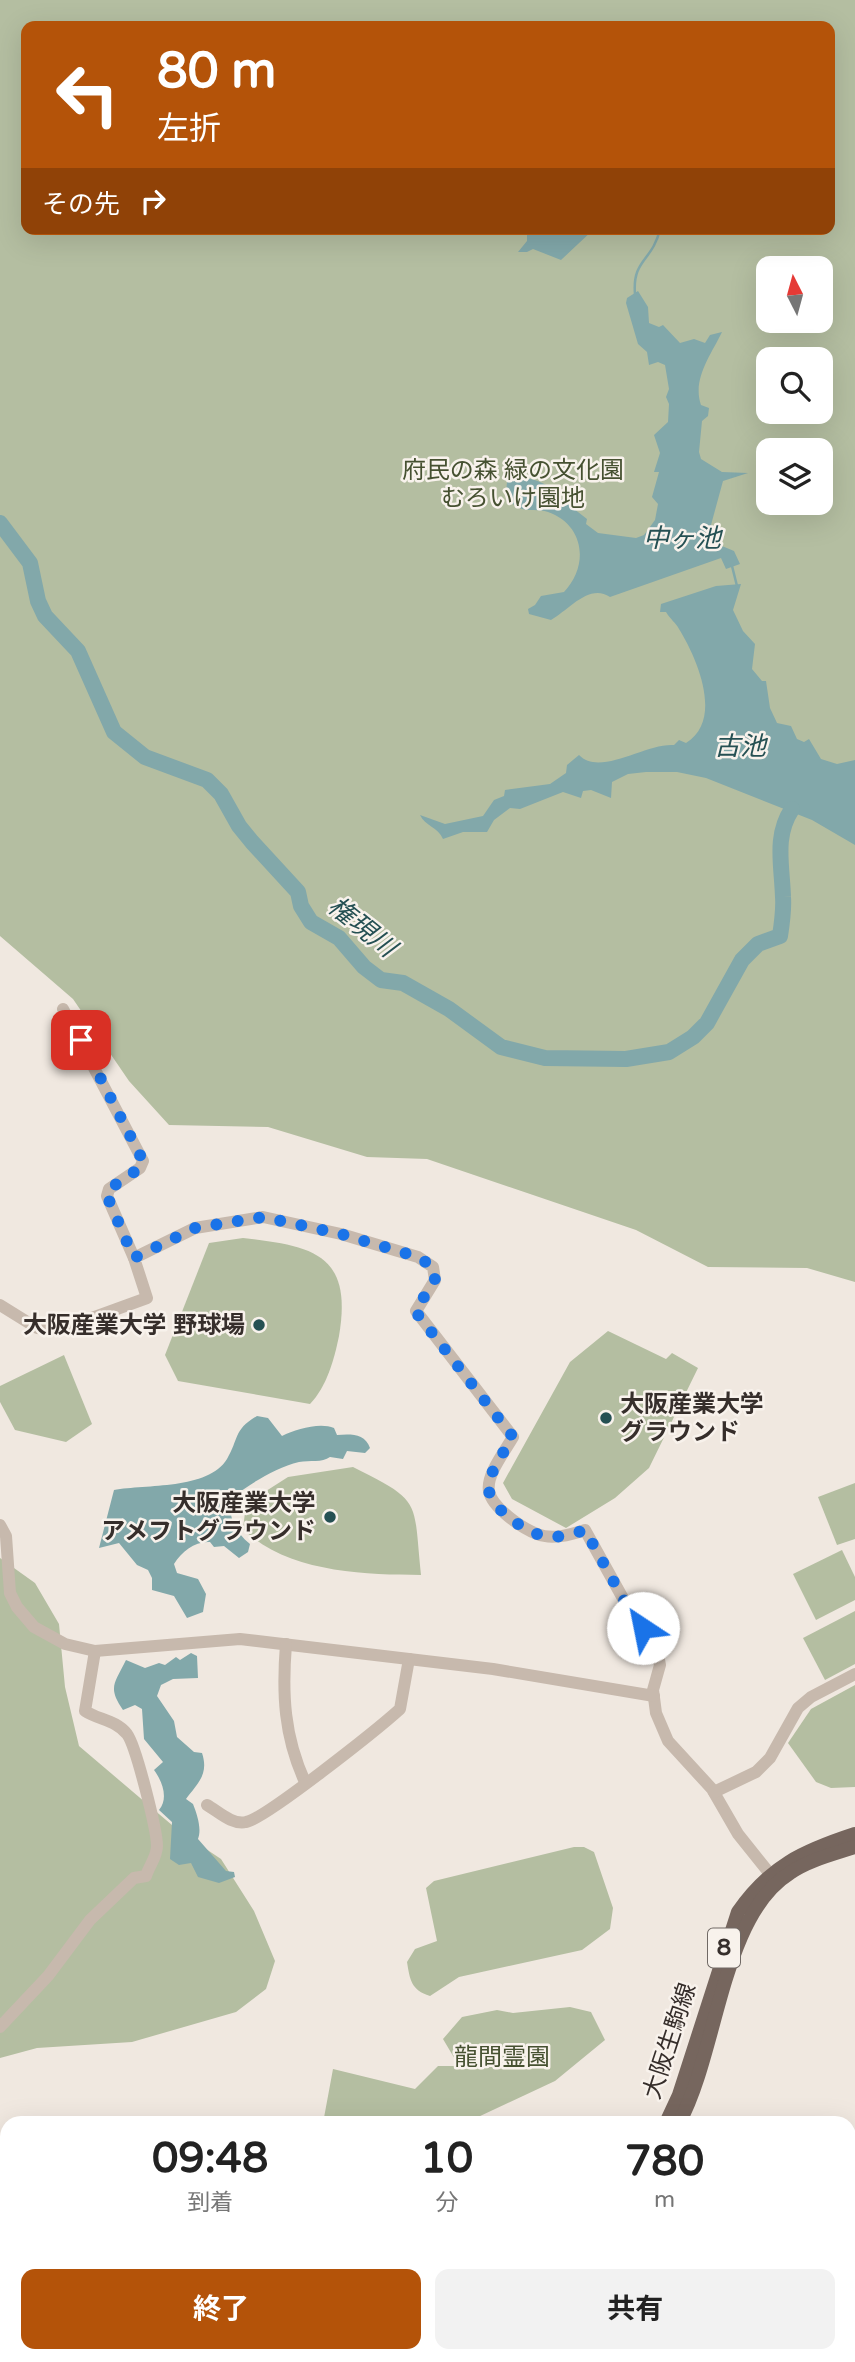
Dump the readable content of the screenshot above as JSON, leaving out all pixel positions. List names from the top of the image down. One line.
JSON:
{"streets":{"main road":["8","大阪生駒線"]},"water":["中ヶ池","古池","権現川"],"parks":["府民の森 緑の文化園 むろいけ園地","龍間霊園"],"places":["大阪産業大学 野球場","大阪産業大学 グラウンド","大阪産業大学 アメフトグラウンド"],"north":"top","page":{"turn":["80 m","左折"],"then":"その先","eta":["09:48","到着","10","分","780","m"],"buttons":["終了","共有"]}}
